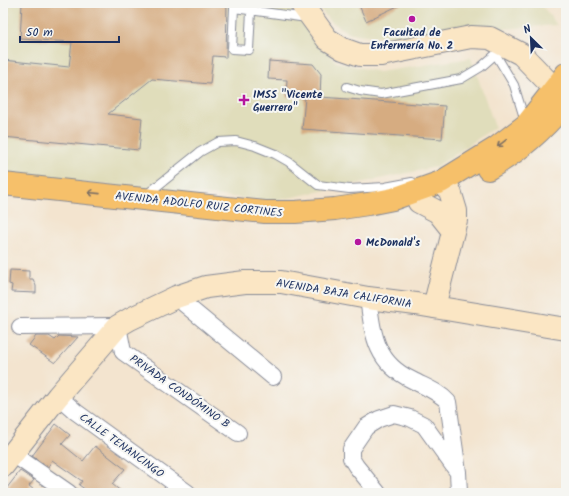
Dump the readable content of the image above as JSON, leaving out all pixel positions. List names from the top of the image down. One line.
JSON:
{"streets":{"main road":["AVENIDA ADOLFO RUIZ CORTINES","AVENIDA BAJA CALIFORNIA"],"street":["PRIVADA CONDÓMINO B","CALLE TENANCINGO"]},"crossings":[["AVENIDA BAJA CALIFORNIA","PRIVADA CONDÓMINO B"],["AVENIDA BAJA CALIFORNIA","CALLE TENANCINGO"]],"places":{"other":["Facultad de Enfermería No. 2","McDonald's"],"health":["IMSS \"Vicente Guerrero\""]},"scale_bar":"50 m","north":"top left"}
